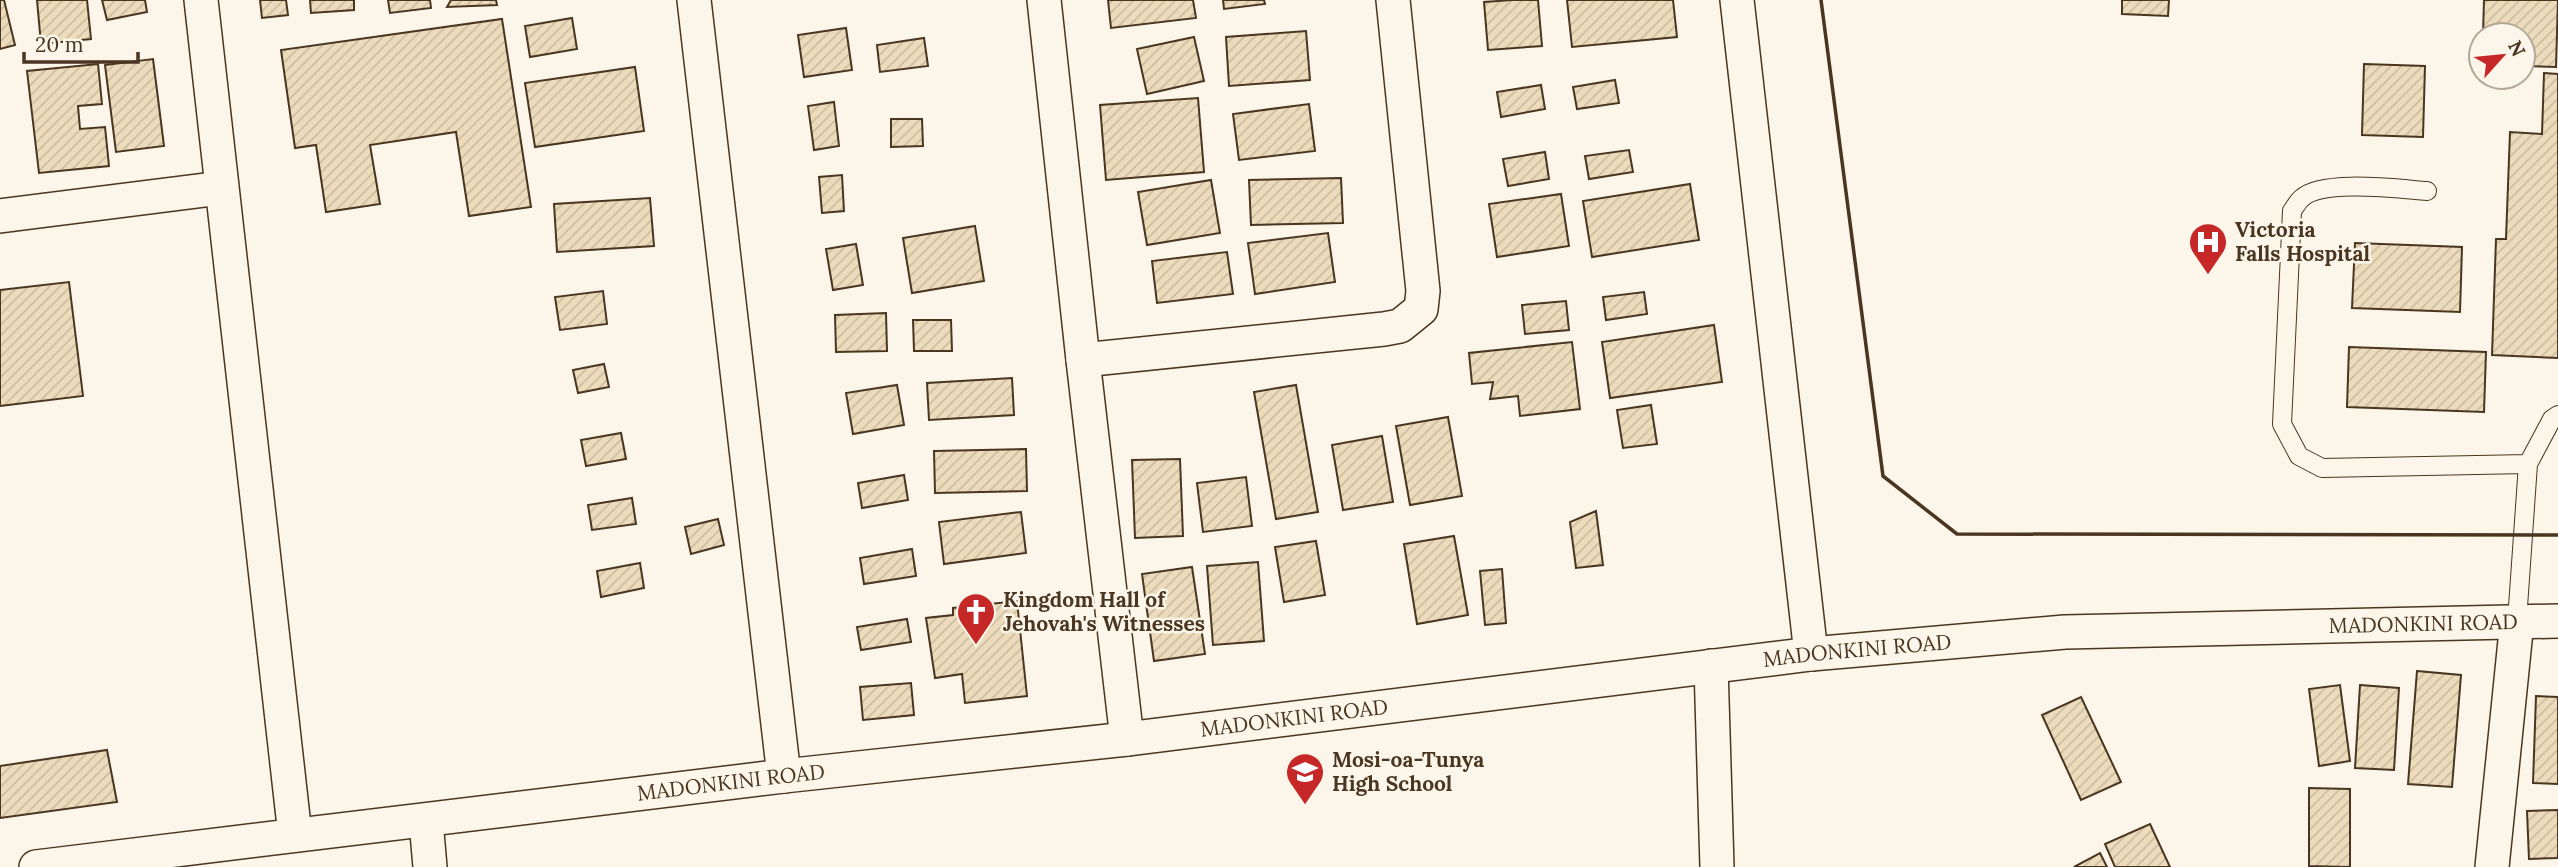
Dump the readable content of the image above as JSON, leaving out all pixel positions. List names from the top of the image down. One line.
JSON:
{"streets":{"street":["MADONKINI ROAD"]},"places":{"hospital":["Victoria Falls Hospital"],"church":["Kingdom Hall of Jehovah's Witnesses"],"school or university":["Mosi-oa-Tunya High School"]},"scale_bar":"20 m","north":"top right"}
